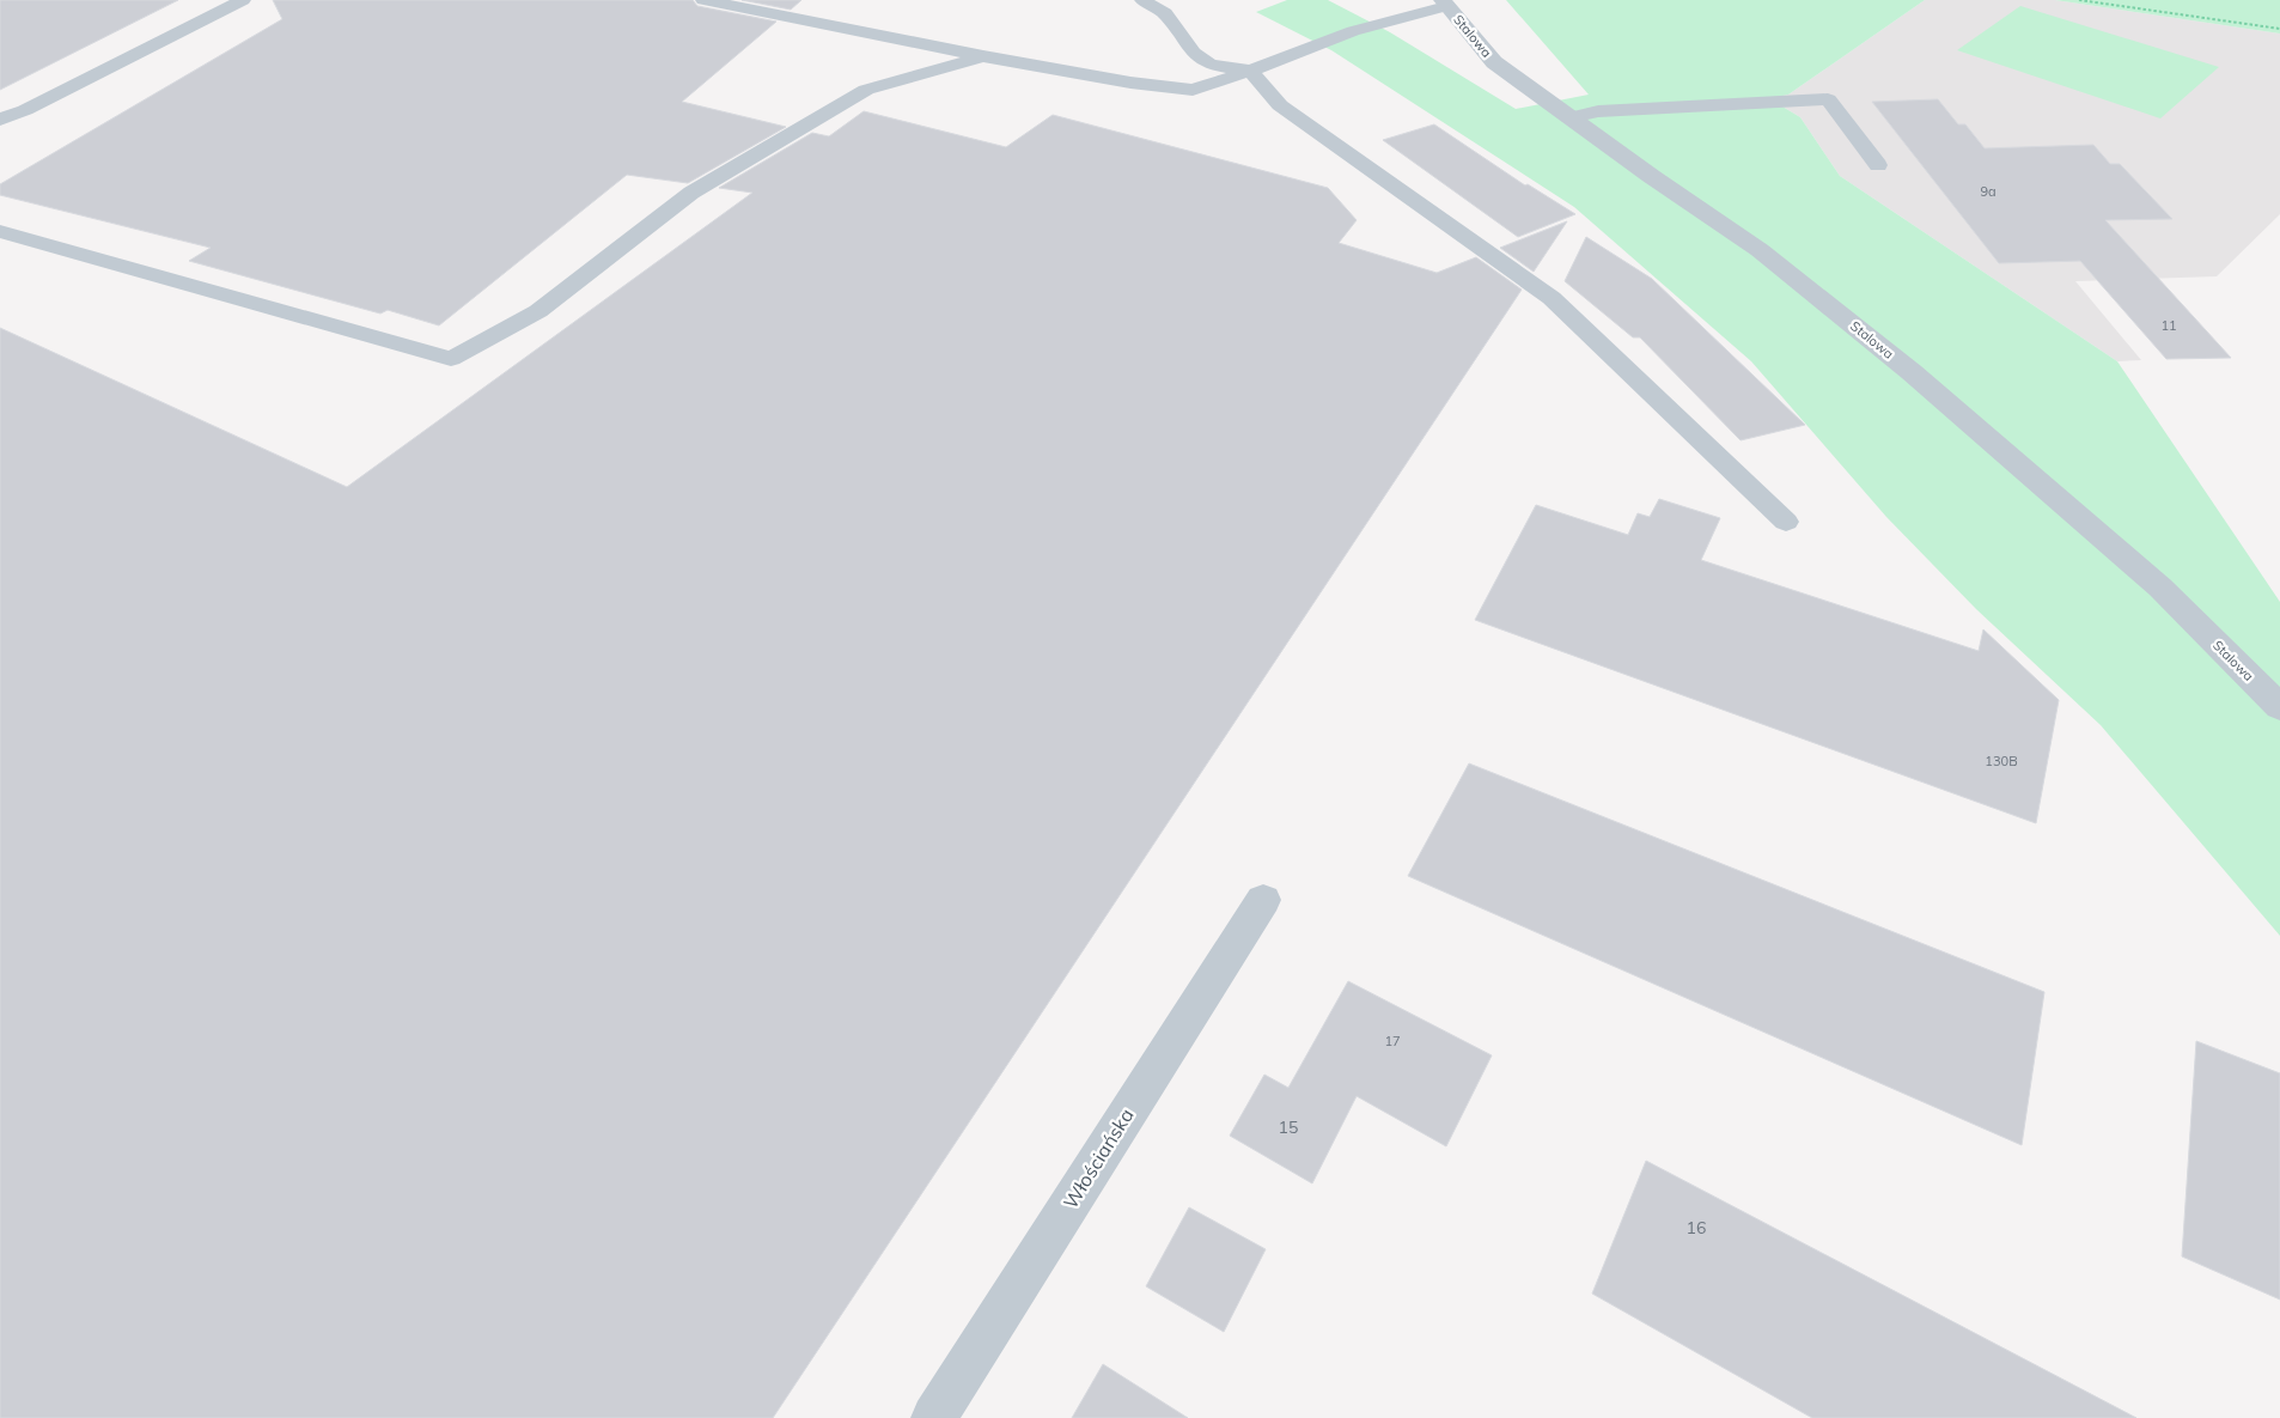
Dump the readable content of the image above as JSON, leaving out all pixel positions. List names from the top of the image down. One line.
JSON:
{"streets":{"street":["Stalowa","Włościańska"]},"house_numbers":["9a","11","130B","17","15","16"]}
